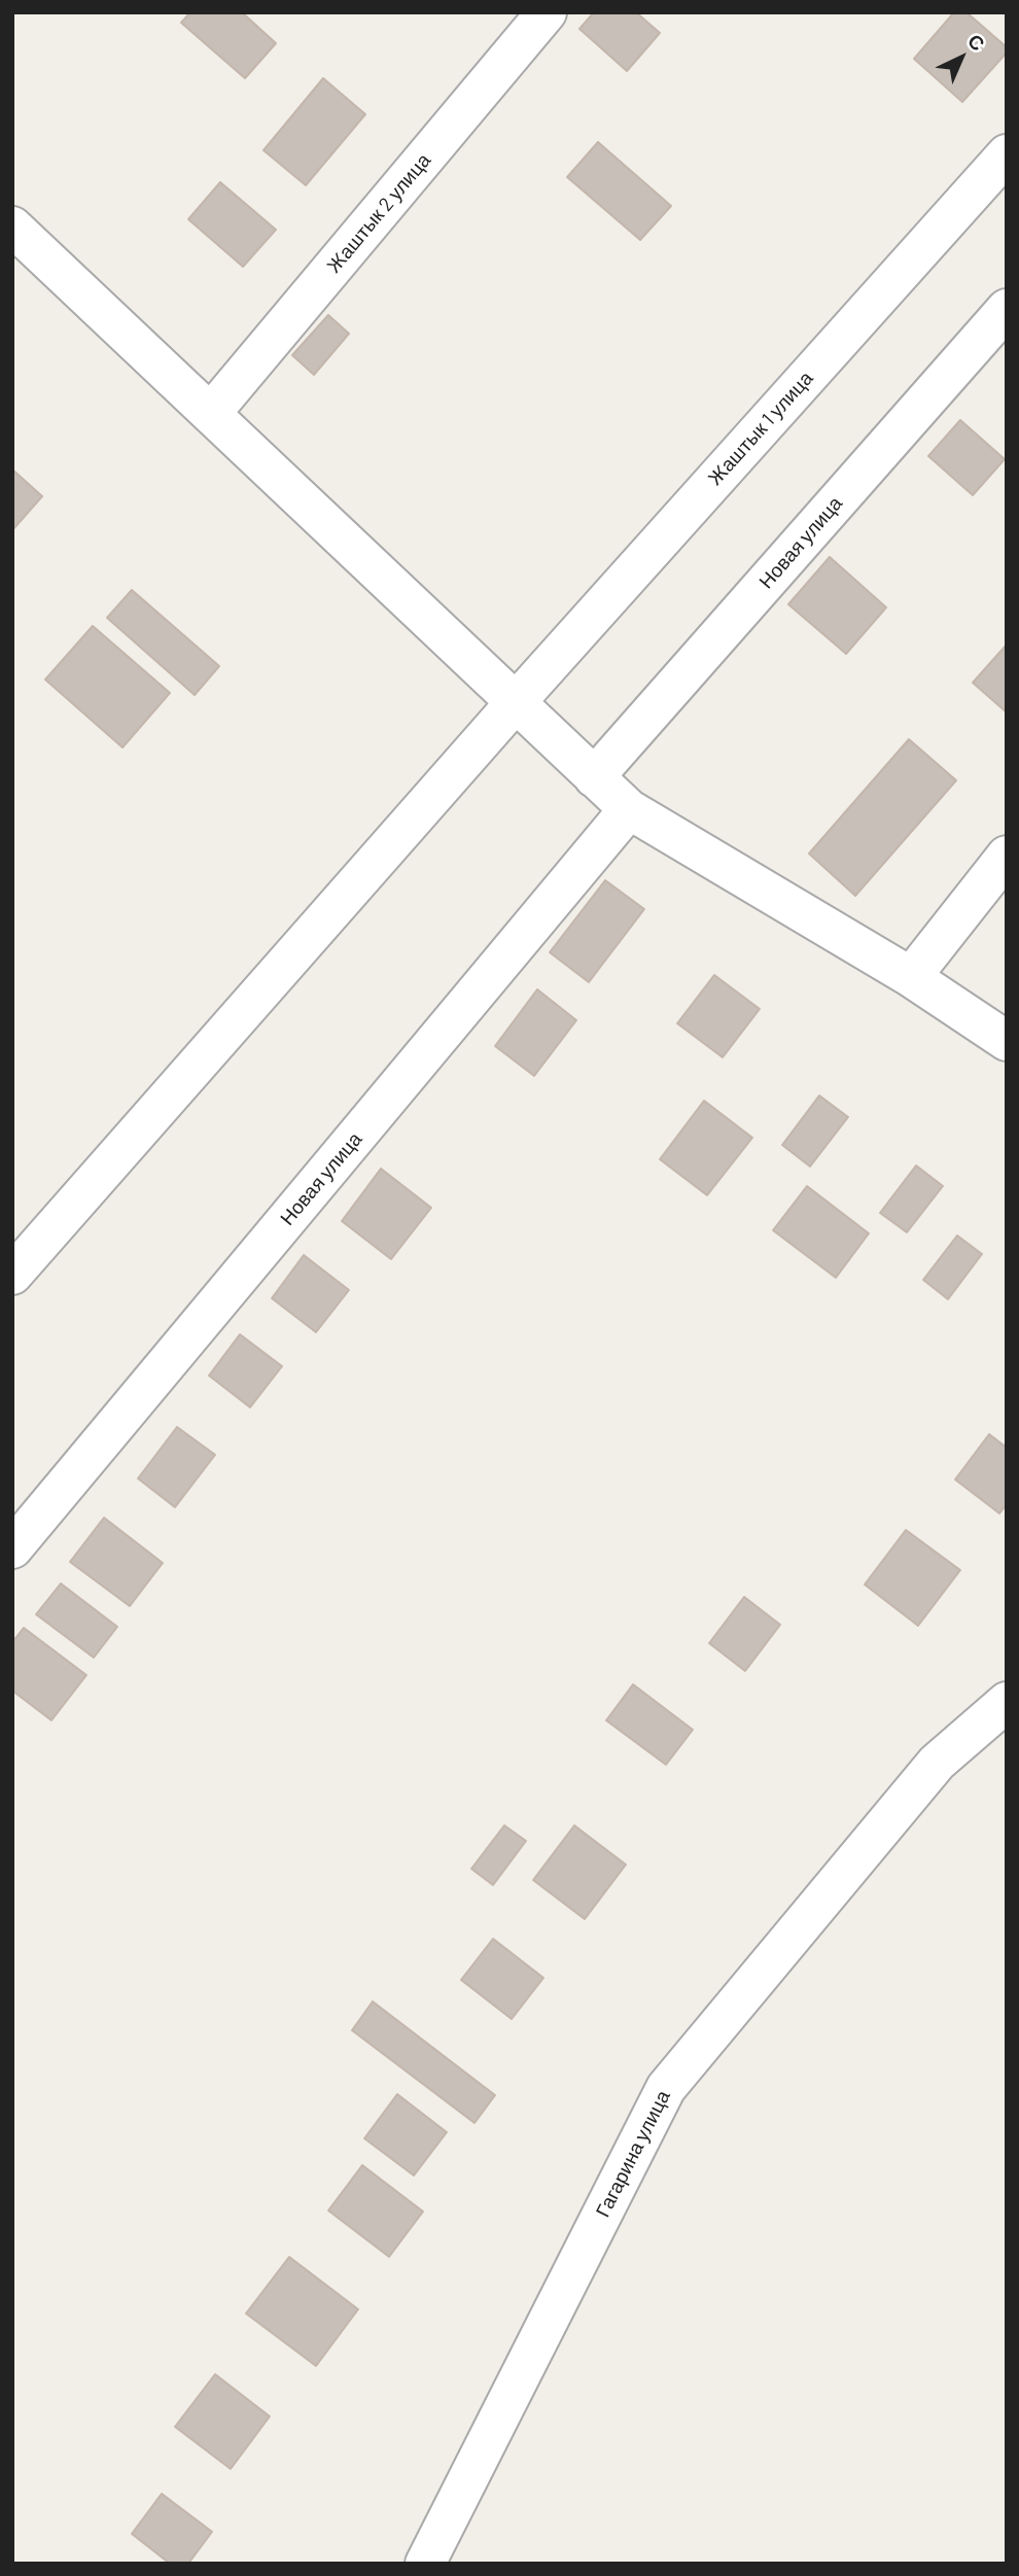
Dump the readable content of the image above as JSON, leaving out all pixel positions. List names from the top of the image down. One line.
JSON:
{"streets":{"street":["Жаштык 2 улица","Жаштык 1 улица","Новая улица","Гагарина улица"]},"north":"top right"}
